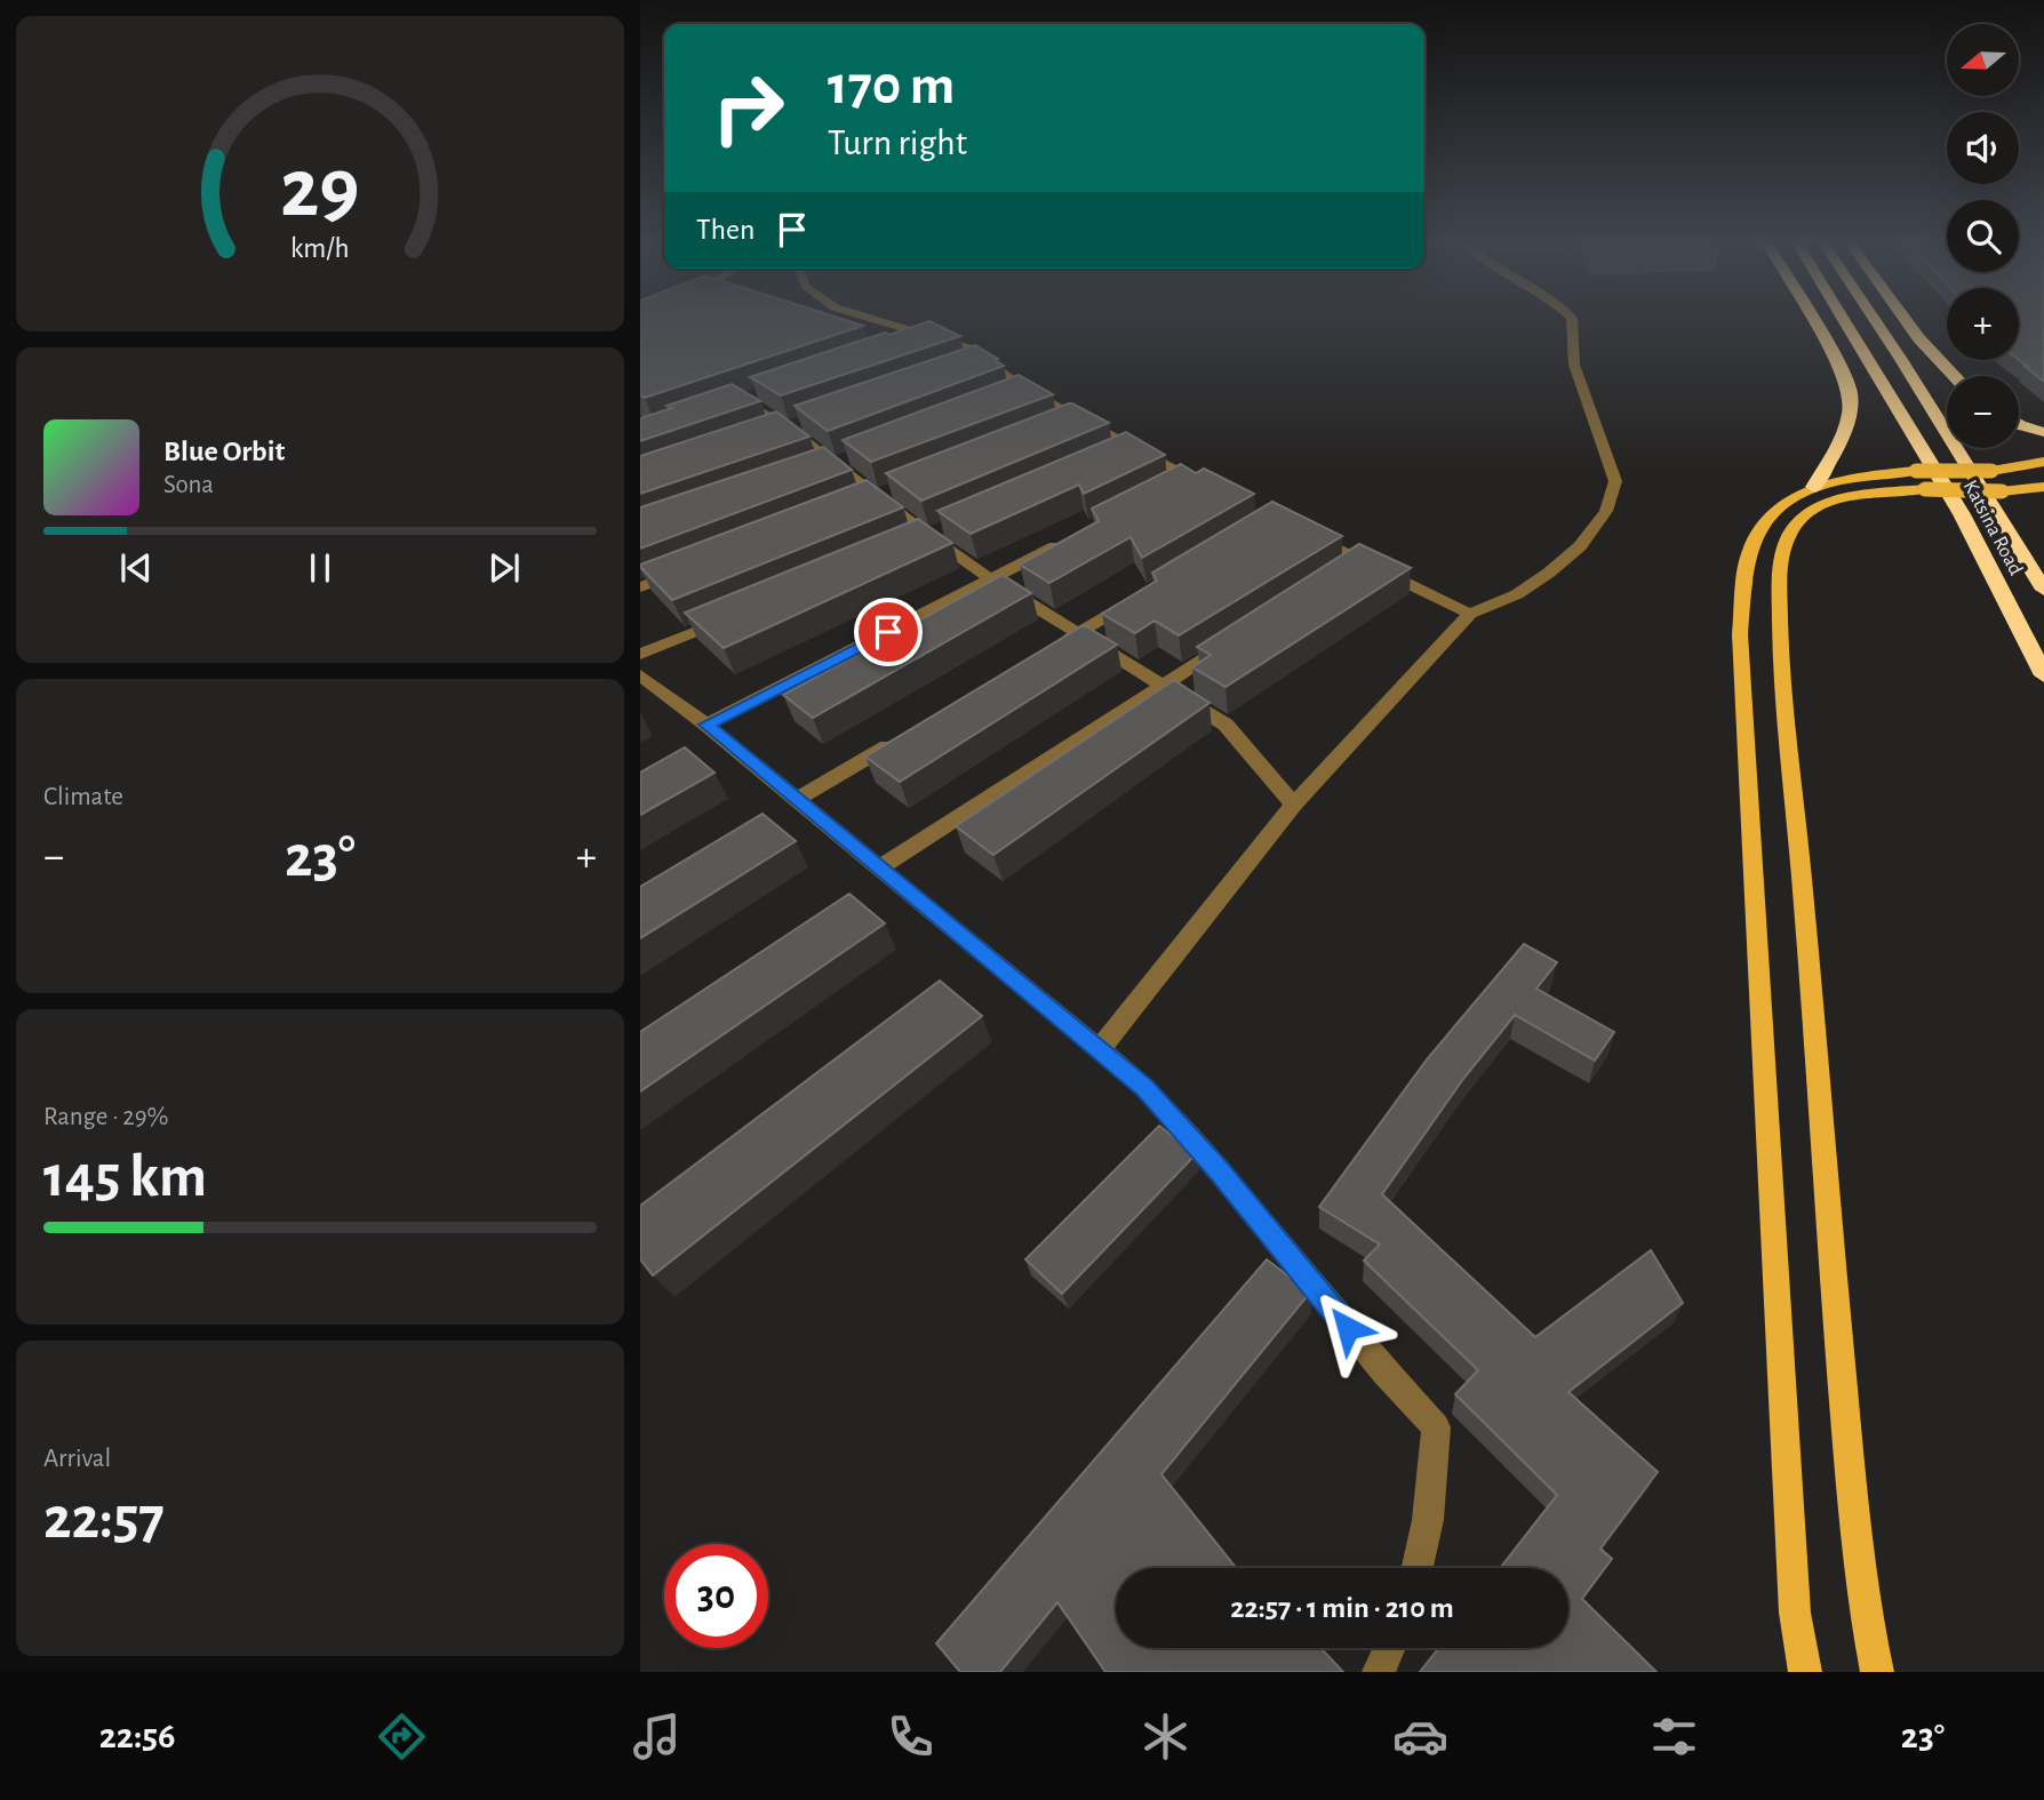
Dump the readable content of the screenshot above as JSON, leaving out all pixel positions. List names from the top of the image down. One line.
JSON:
{"streets":{"highway":["Katsina Road"]},"north":"left","page":{"map_buttons":["+","−"],"turn":["170 m","Turn right"],"then":"Then","song":["Blue Orbit","Sona"],"tile":["Climate",["Range · 29%","145 km"],["Arrival","22:57"]],"heat":["−","23°","+"],"limit":"30","trip":"22:57 · 1 min · 210 m","tabs":["22:56","23°"],"gauge":["29","km/h"]}}
